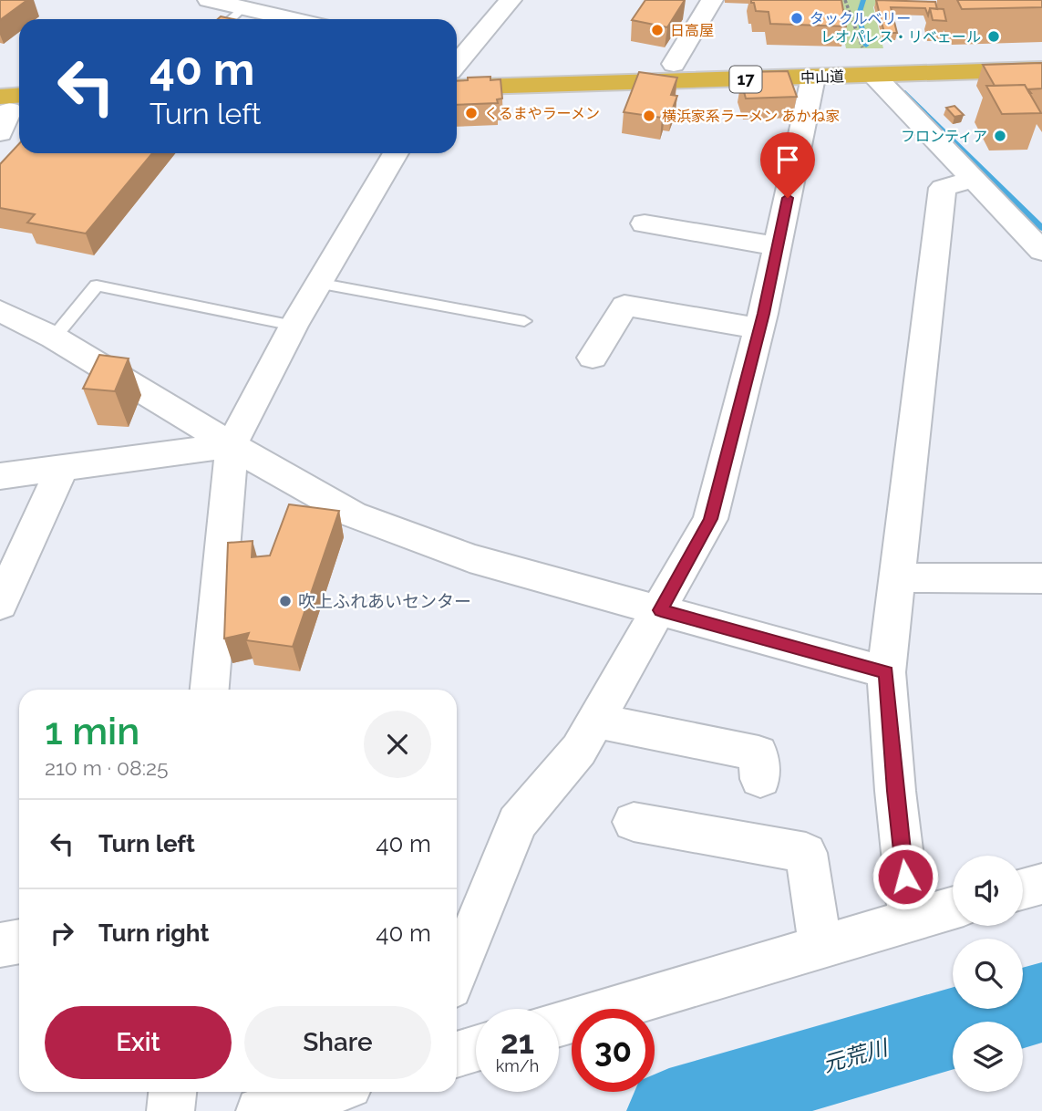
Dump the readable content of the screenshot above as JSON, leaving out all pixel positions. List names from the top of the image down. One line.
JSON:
{"streets":{"highway":["中山道","17"]},"water":["元荒川"],"places":["タックルベリー","日高屋","レオパレス・リベェール","くるまやラーメン","横浜家系ラーメン あかね家","フロンティア","吹上ふれあいセンター"],"page":{"turn":["40 m","Turn left"],"heading":["1 min","210 m · 08:25"],"list":[{"name":"Turn left","value":"40 m"},{"name":"Turn right","value":"40 m"}],"buttons":["Exit","Share"],"speed":"21 km/h","limit":"30"}}
